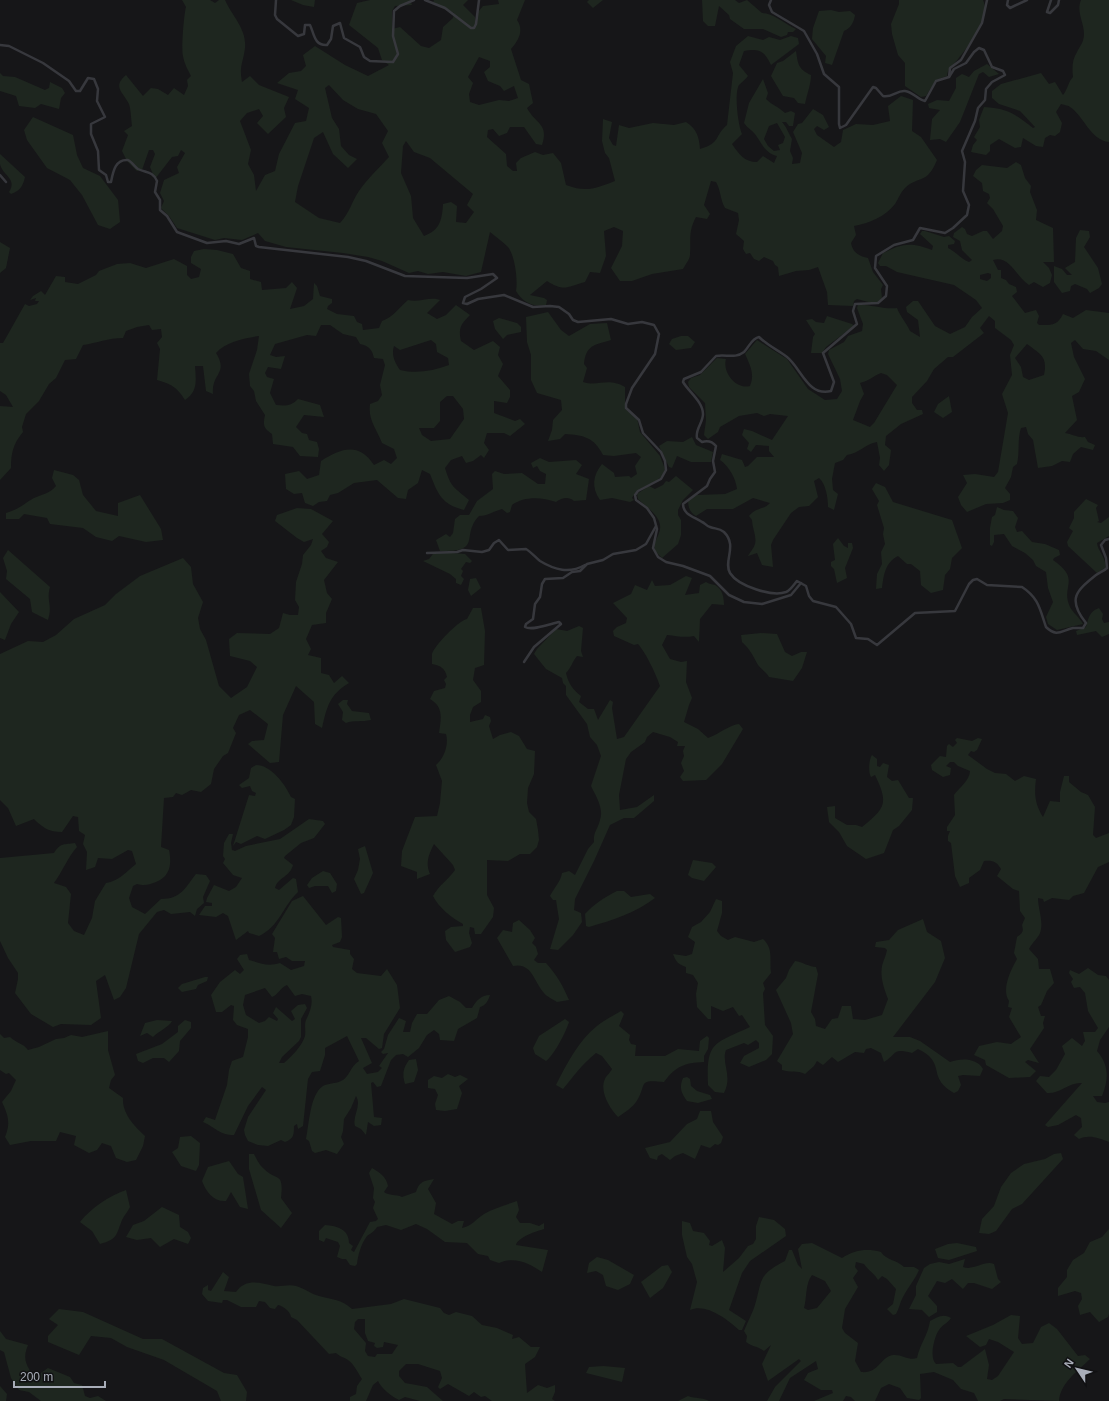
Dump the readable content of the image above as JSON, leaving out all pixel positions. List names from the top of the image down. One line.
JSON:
{"scale_bar":"200 m","north":"top left"}
